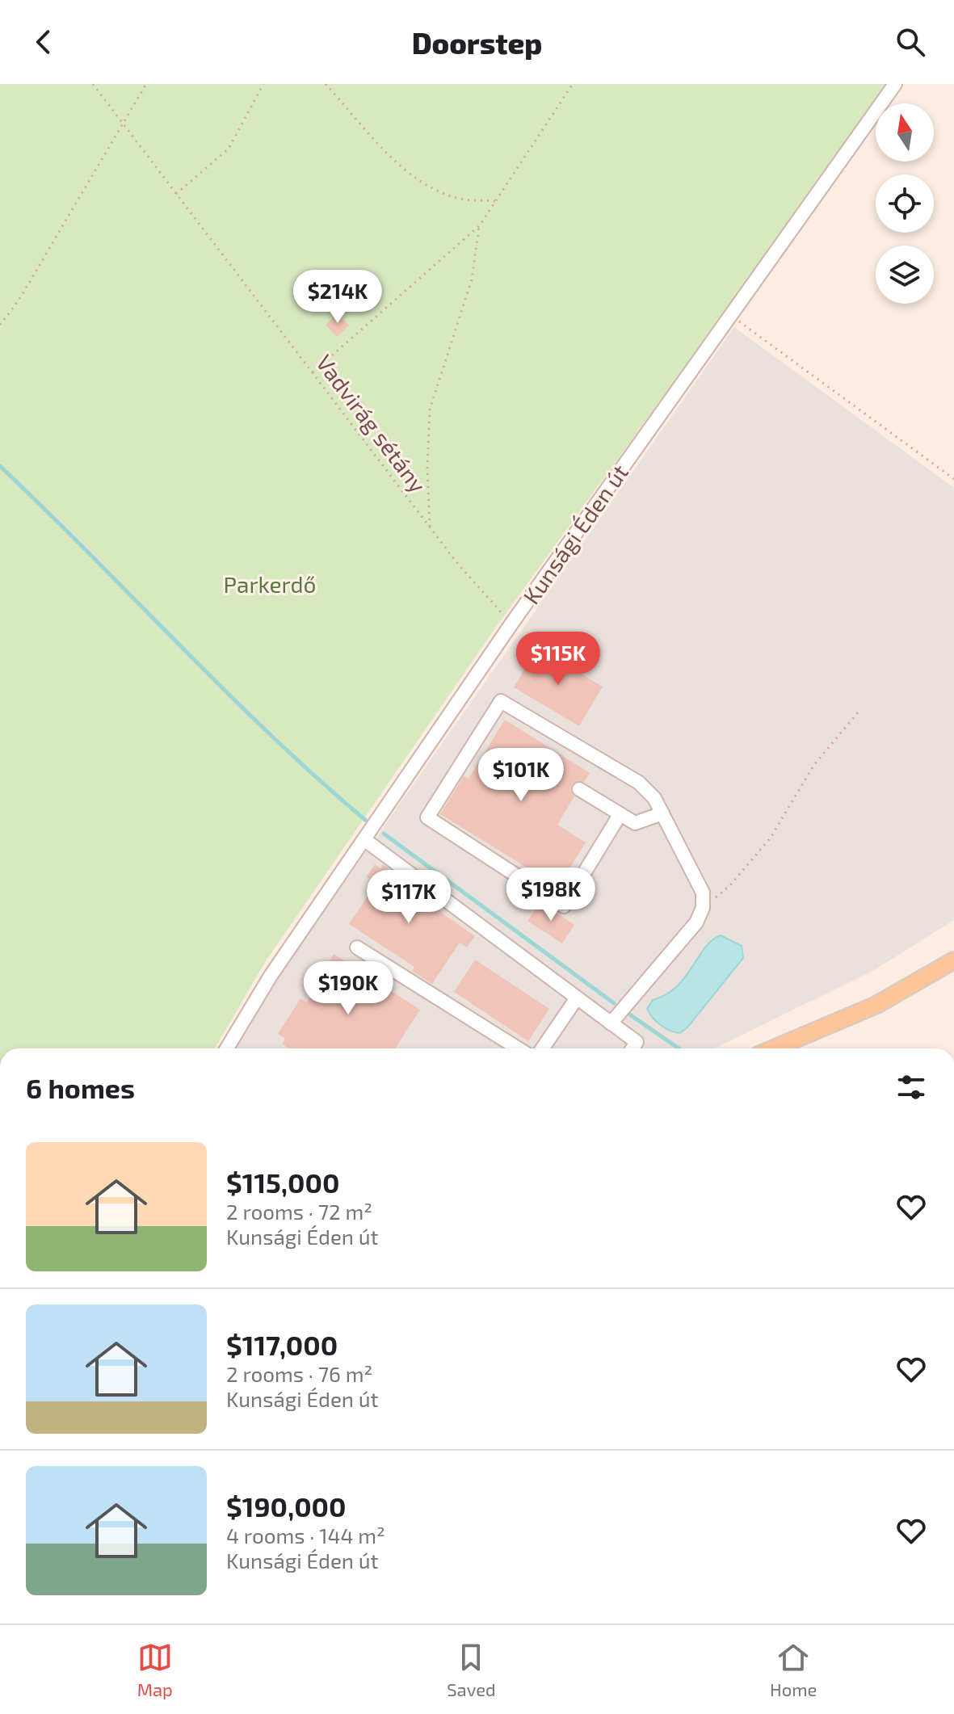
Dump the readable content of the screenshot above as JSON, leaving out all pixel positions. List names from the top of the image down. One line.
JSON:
{"streets":{"street":["Kunsági Éden út"],"path":["Vadvirág sétány"]},"crossings":[["Vadvirág sétány","Kunsági Éden út"]],"parks":["Parkerdő"],"north":"top","page":{"header":"Doorstep","price":["$214K","$115K","$101K","$198K","$117K","$190K"],"heading":"6 homes","list":[{"name":"$115,000","note":"2 rooms · 72 m² · Kunsági Éden út"},{"name":"$117,000","note":"2 rooms · 76 m² · Kunsági Éden út"},{"name":"$190,000","note":"4 rooms · 144 m² · Kunsági Éden út"}],"tabs":["Map","Saved","Home"]}}
